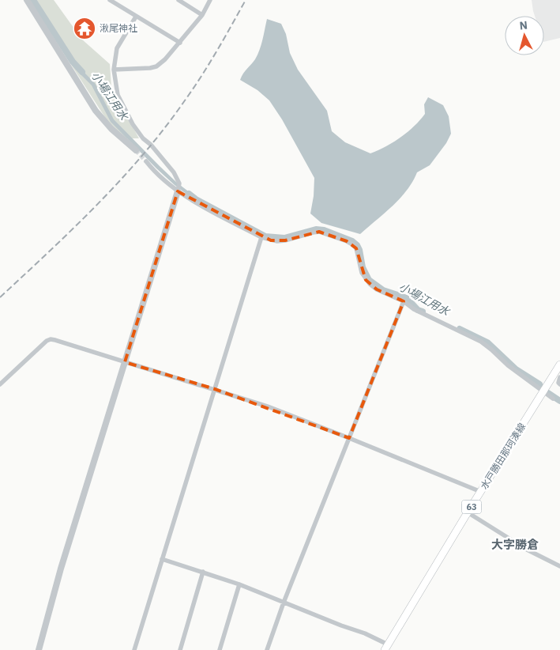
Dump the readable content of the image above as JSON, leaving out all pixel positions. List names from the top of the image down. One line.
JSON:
{"streets":{"main road":["水戸勝田那珂湊線","63"]},"districts":["大字勝倉"],"water":["小場江用水"],"places":{"temple":["湫尾神社"]},"north":"top"}
